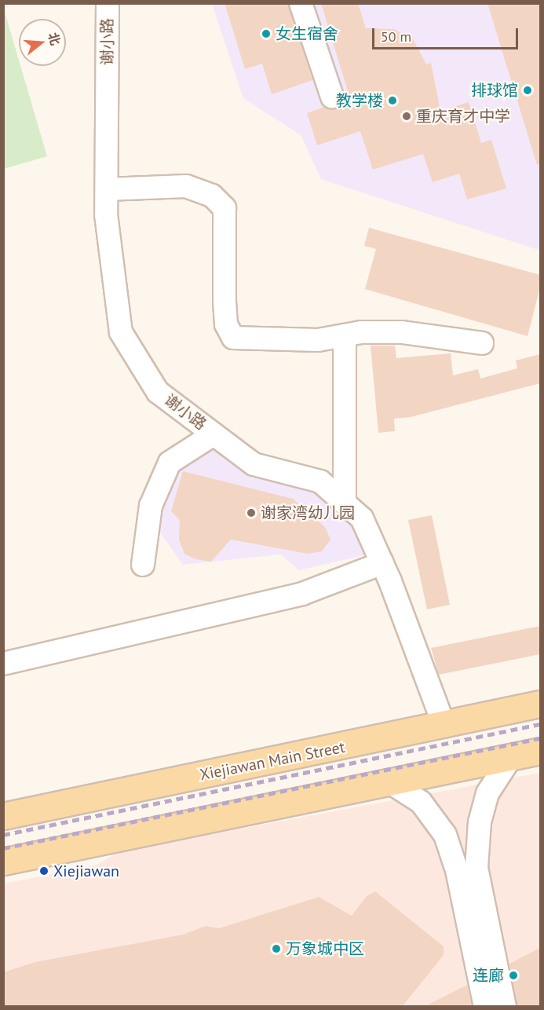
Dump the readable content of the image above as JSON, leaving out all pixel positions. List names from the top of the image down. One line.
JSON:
{"streets":{"main road":["Xiejiawan Main Street"],"street":["谢小路"]},"crossings":[["谢小路","Xiejiawan Main Street"]],"places":["女生宿舍","排球馆","教学楼","重庆育才中学","谢家湾幼儿园","Xiejiawan","万象城中区","连廊"],"scale_bar":"50 m","north":"right"}
